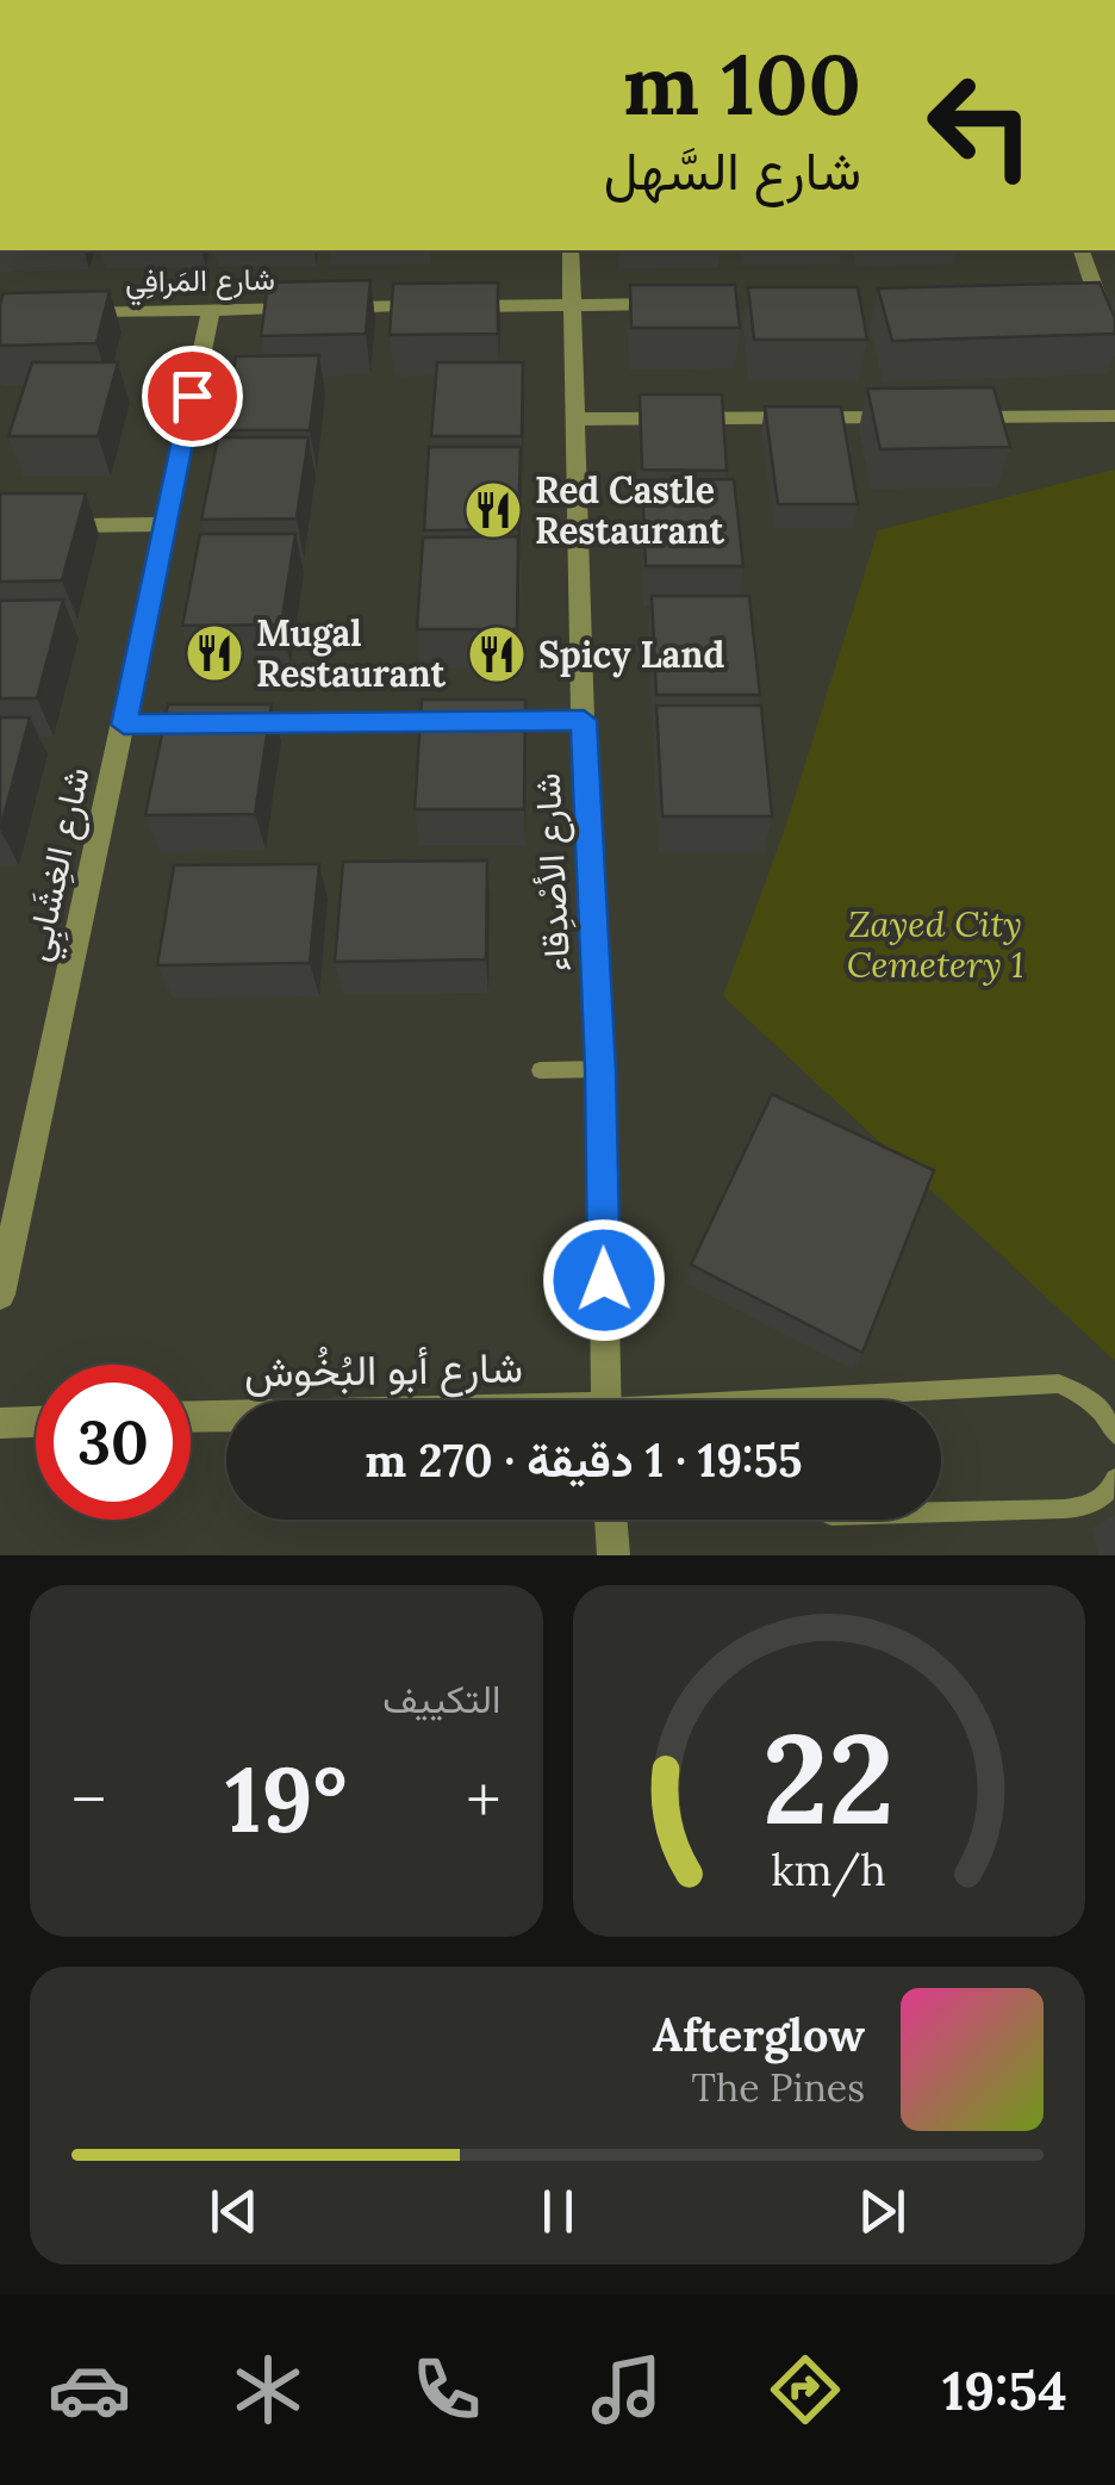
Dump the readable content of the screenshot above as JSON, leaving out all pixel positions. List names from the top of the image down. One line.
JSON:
{"streets":{"street":["شارع المَرافِي","شارع الغِشَابِي","شارع الأصْدِقاء","شارع أبو البُخُوش"]},"crossings":[["شارع المَرافِي","شارع الغِشَابِي"],["شارع المَرافِي","شارع الأصْدِقاء"]],"parks":["Zayed City Cemetery 1"],"places":{"restaurant":["Red Castle Restaurant","Mugal Restaurant","Spicy Land"]},"page":{"turn":["100 m","شارع السَّهل"],"limit":"30","trip":"19:55 · 1 دقيقة · 270 m","tile":"التكييف","heat":["−","19°","+"],"song":["Afterglow","The Pines"],"tabs":"19:54","gauge":["22","km/h"]}}
